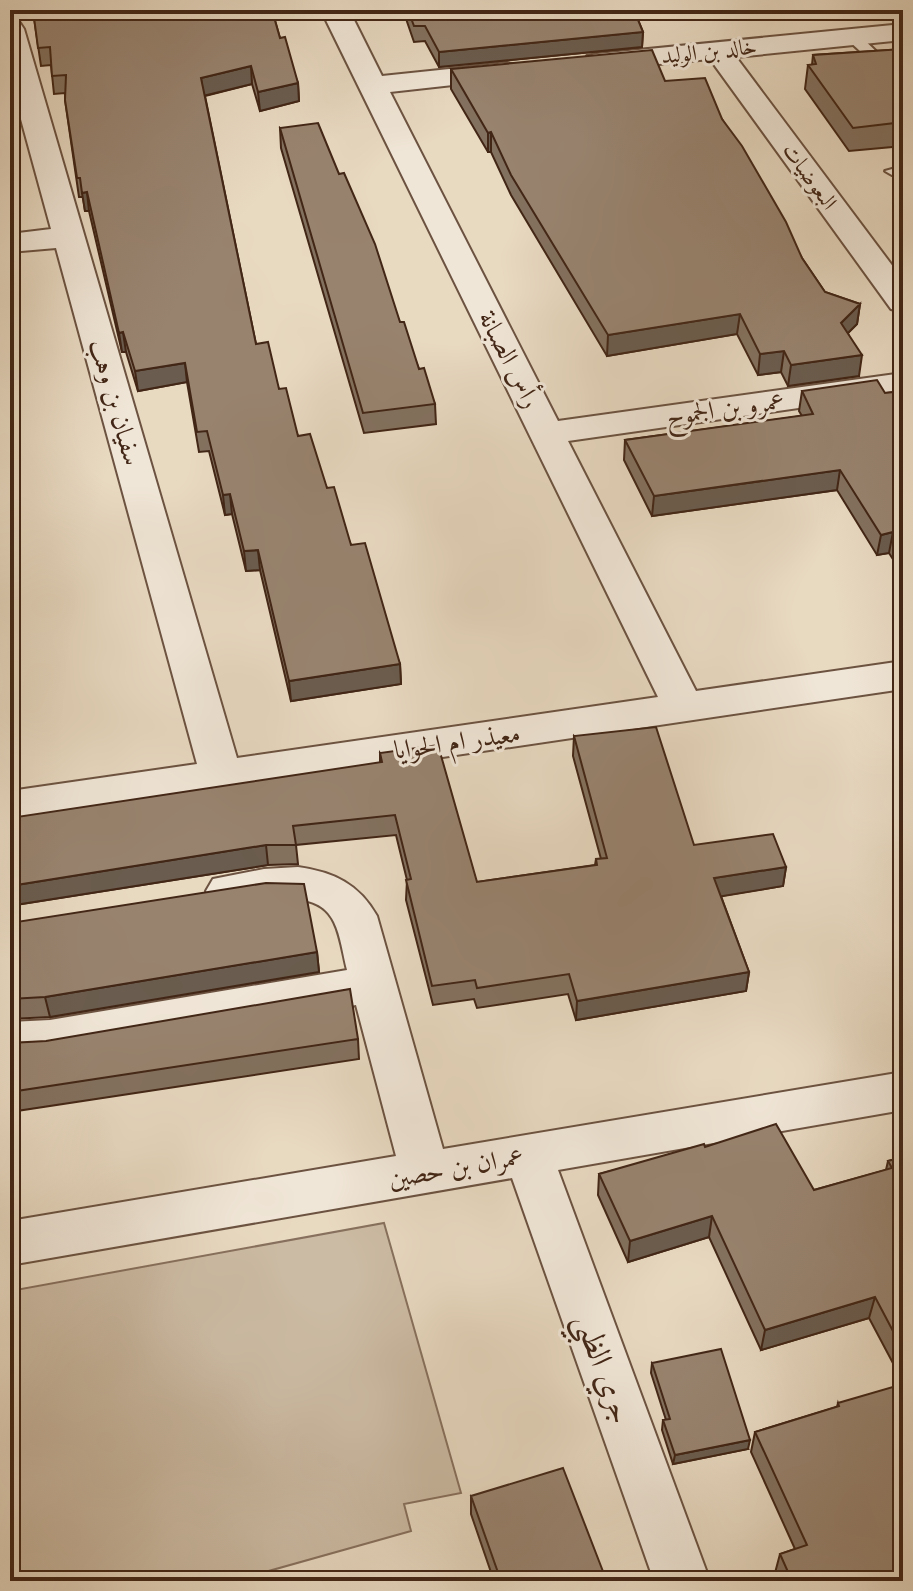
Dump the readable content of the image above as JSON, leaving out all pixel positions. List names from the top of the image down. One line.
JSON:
{"streets":{"street":["خالد بن الوليد","البعوضيات","رأس الصبانة","سفيان بن وهب","عمرو بن الجموح","معيذر ام الحوايا","عمران بن حصين","جري الظبي"]},"crossings":[["خالد بن الوليد","البعوضيات"],["رأس الصبانة","عمرو بن الجموح"],["رأس الصبانة","معيذر ام الحوايا"],["سفيان بن وهب","معيذر ام الحوايا"],["عمران بن حصين","جري الظبي"]]}
